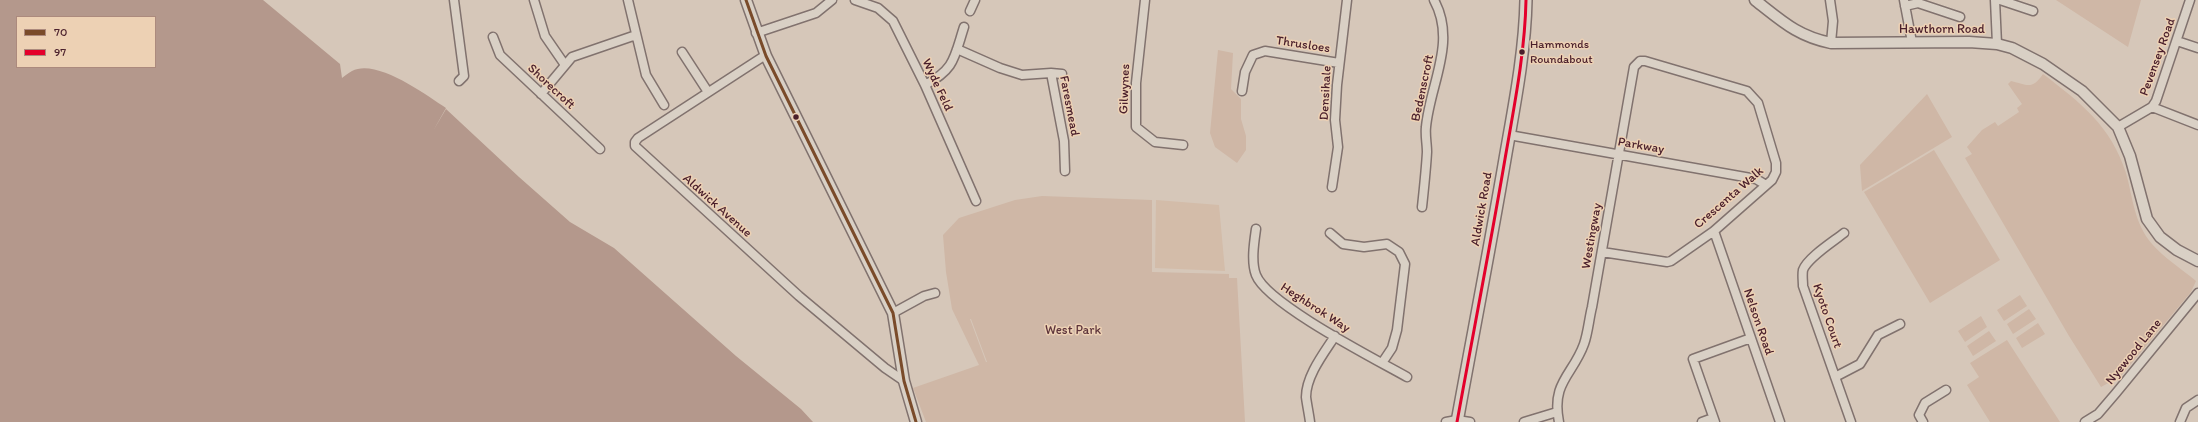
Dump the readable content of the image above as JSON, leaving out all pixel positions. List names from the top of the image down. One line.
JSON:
{"streets":{"main road":["Aldwick Road"],"street":["Hawthorn Road","Thrusloes","Pevensey Road","Wyde Feld","Shorecroft","Bedenscroft","Gilwynes","Densihale","Faresmead","Parkway","Crescenta Walk","Aldwick Avenue","Westingway","Heghbrok Way","Kyoto Court","Nelson Road","Nyewood Lane"]},"crossings":[["Hawthorn Road","Pevensey Road"],["Thrusloes","Densihale"],["Parkway","Crescenta Walk"],["Parkway","Aldwick Road"],["Parkway","Westingway"],["Crescenta Walk","Westingway"],["Crescenta Walk","Nelson Road"]],"parks":["West Park"],"places":["Hammonds Roundabout"],"lines":["transit line 70","transit line 97"],"legend":["70","97"]}
